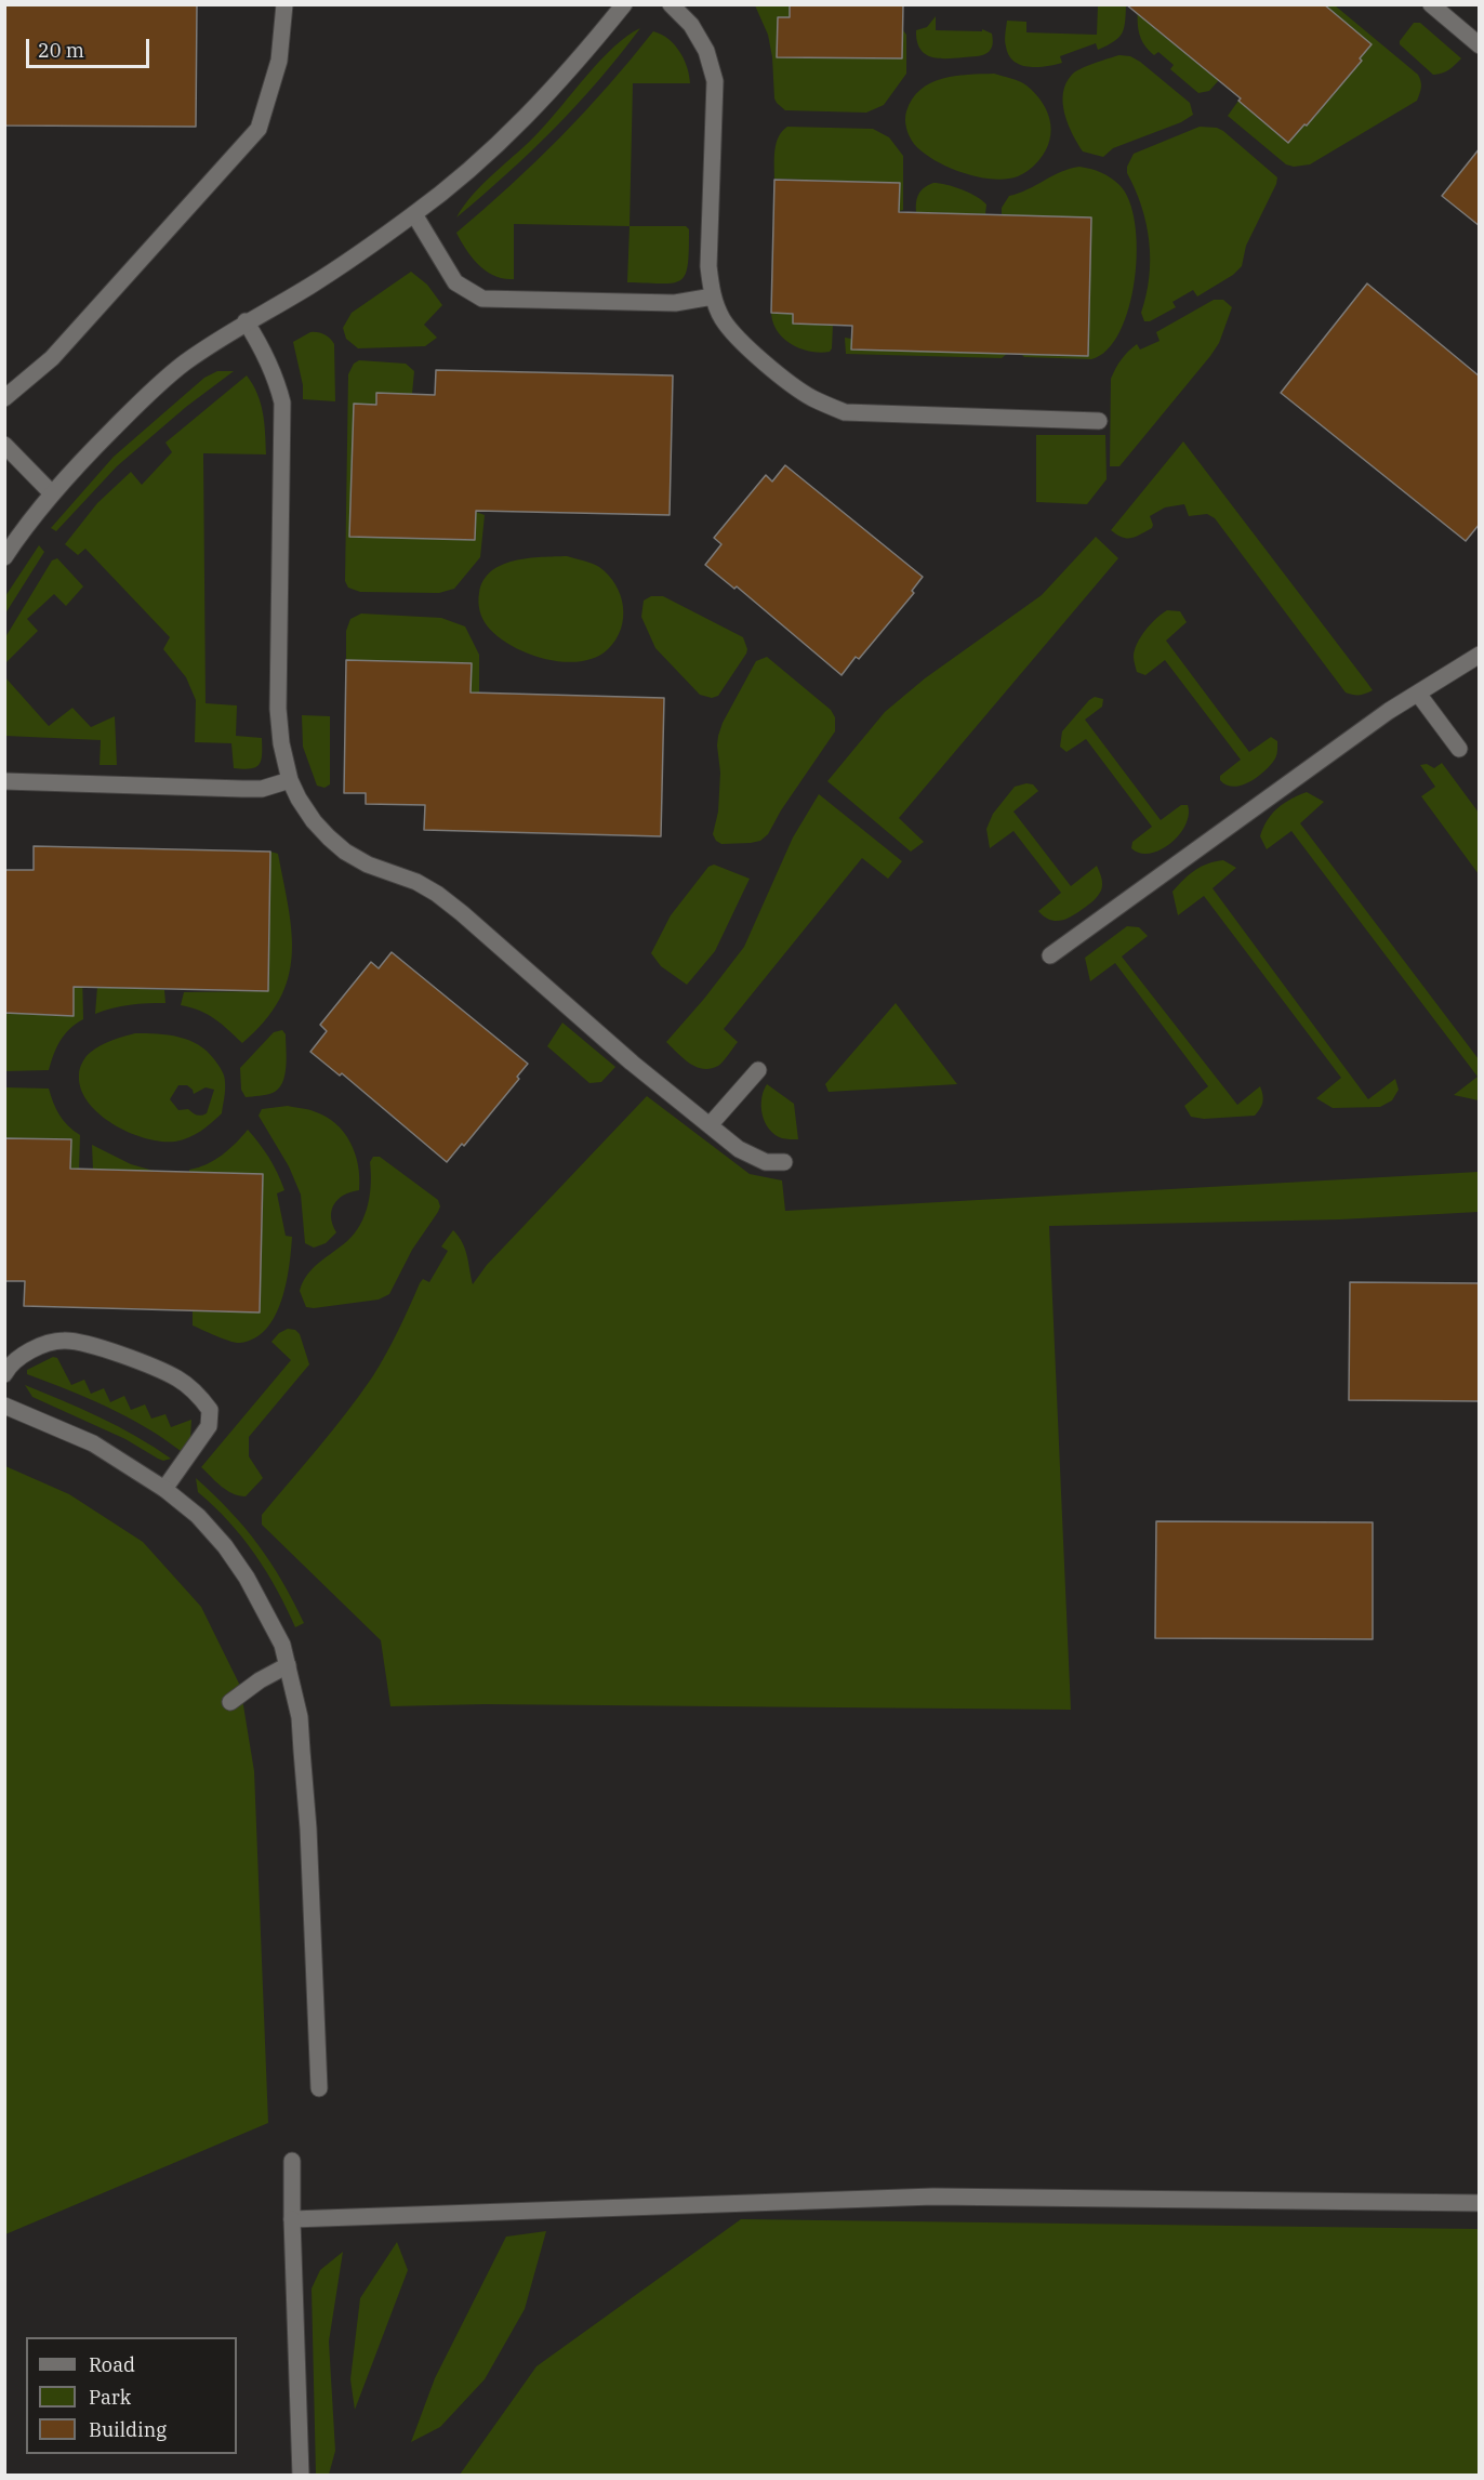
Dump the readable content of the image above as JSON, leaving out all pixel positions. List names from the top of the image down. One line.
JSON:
{"legend":["Road","Park","Building"],"scale_bar":"20 m"}
